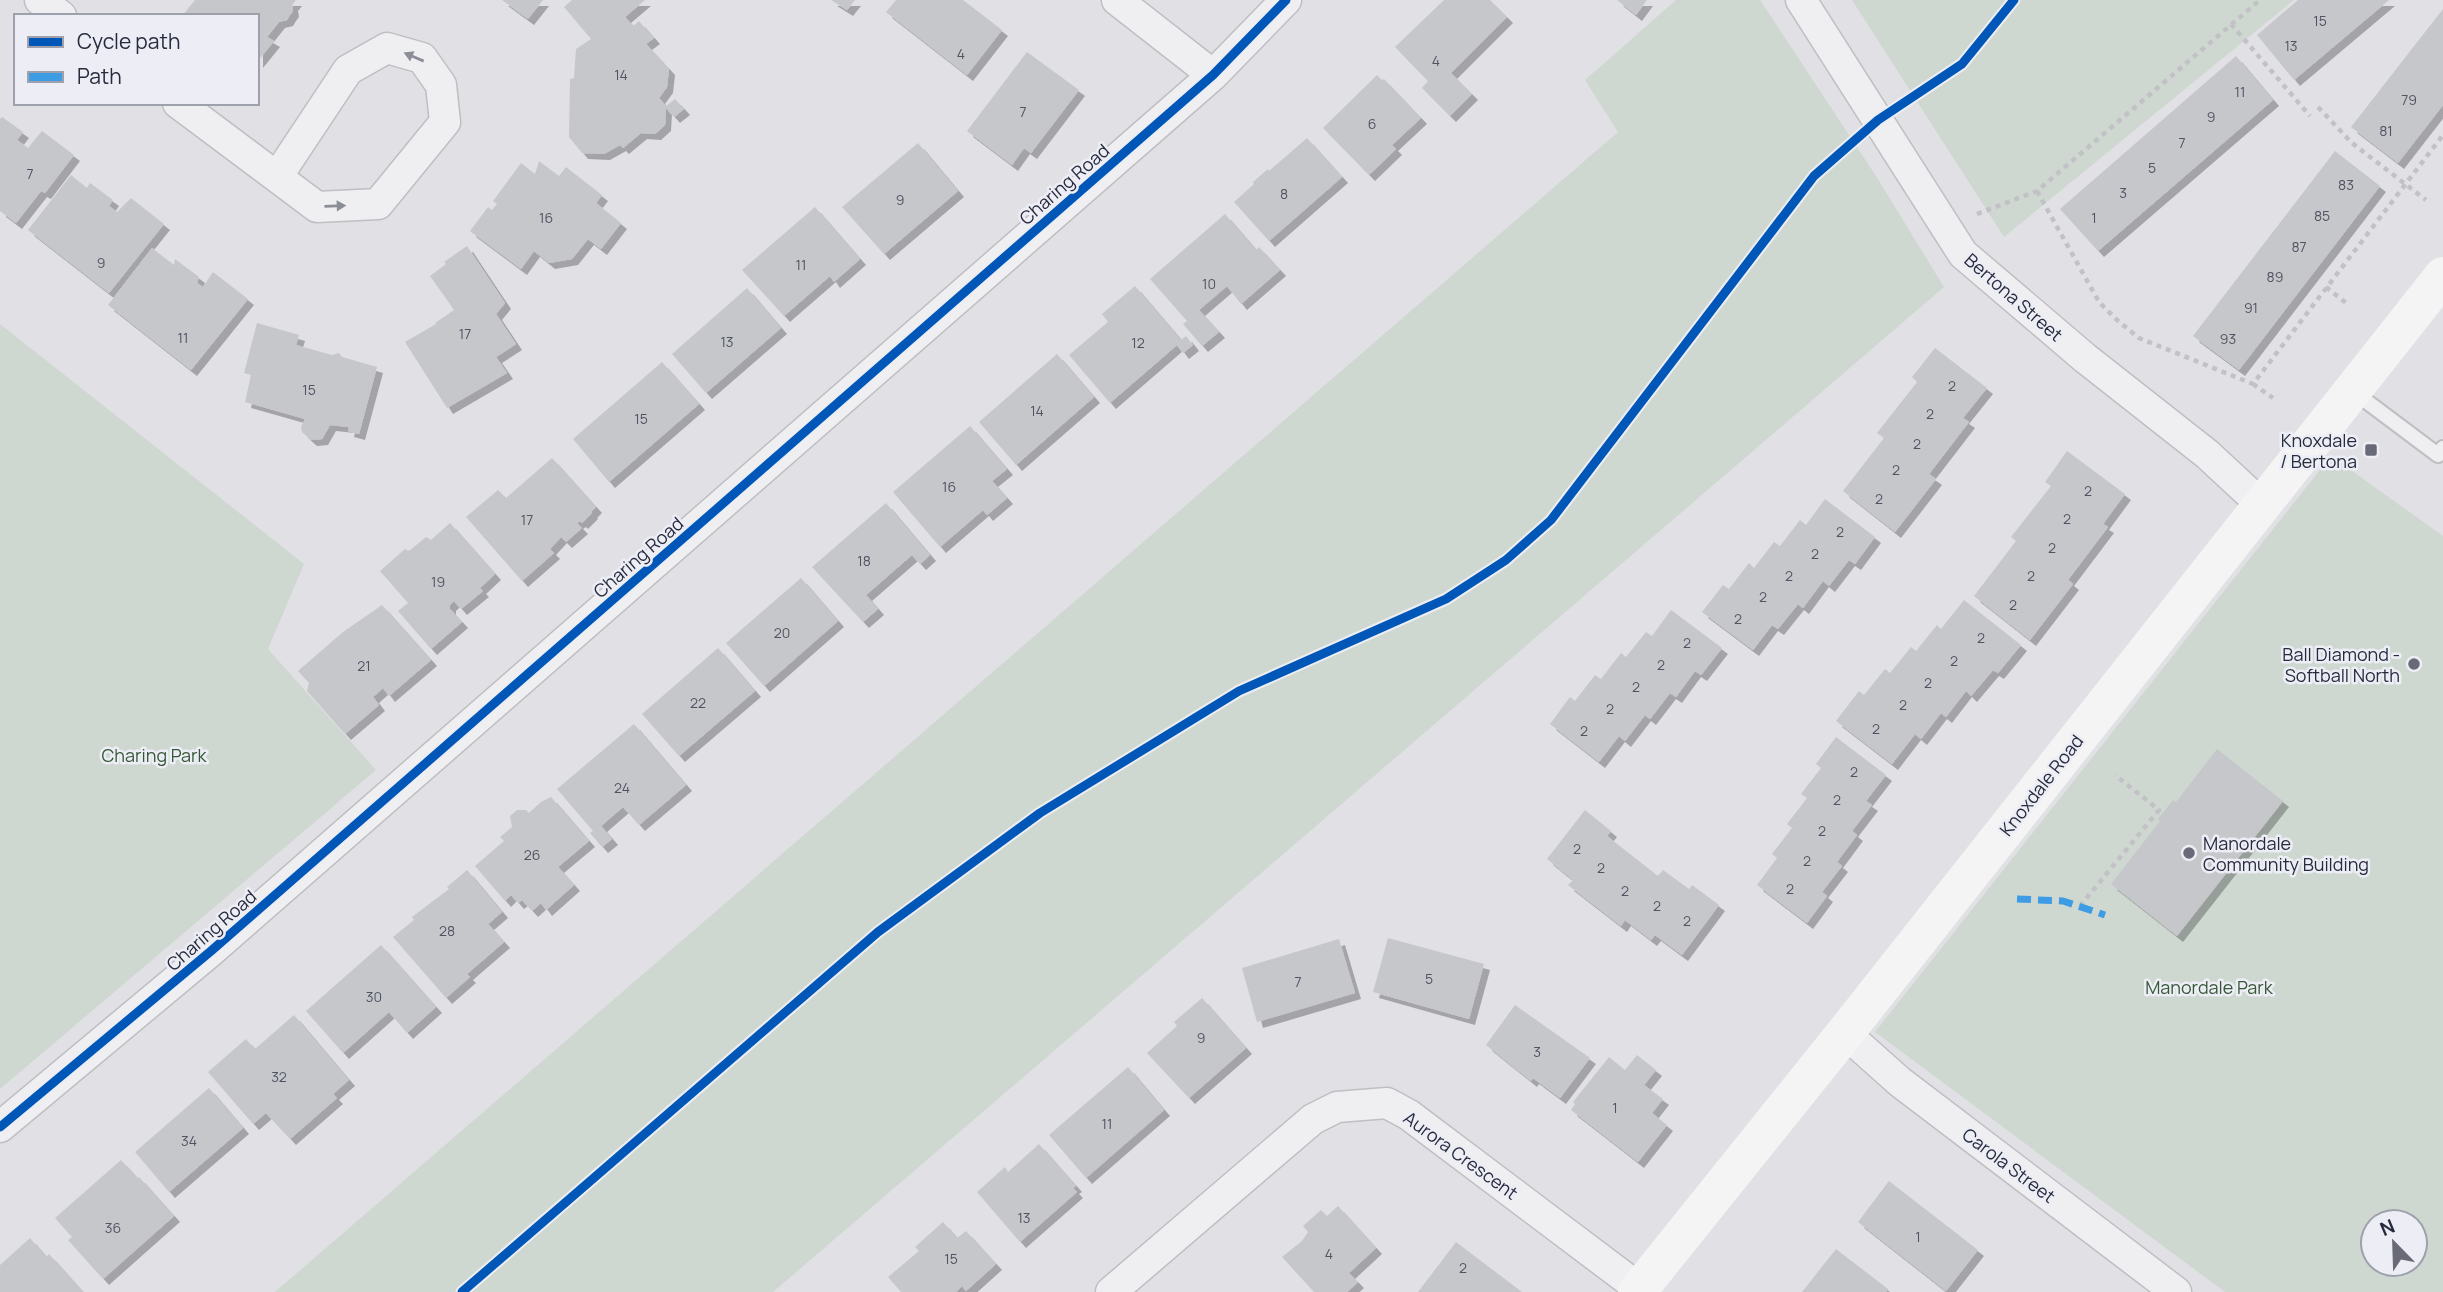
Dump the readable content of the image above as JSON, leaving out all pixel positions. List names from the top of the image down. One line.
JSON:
{"streets":{"street":["Charing Road","Bertona Street","Knoxdale Road","Aurora Crescent","Carola Street"]},"crossings":[["Bertona Street","Knoxdale Road"],["Knoxdale Road","Aurora Crescent"],["Knoxdale Road","Carola Street"]],"parks":["Charing Park","Manordale Park"],"places":{"transit":["Knoxdale / Bertona"],"other":["Ball Diamond - Softball North","Manordale Community Building"]},"house_numbers":["15","13","4","4","14","11","79","7","9","6","81","7","5","7","83","3","8","9","85","16","1","87","9","11","89","10","91","17","11","93","13","12","2","15","14","2","15","2","2","16","2","2","2","17","2","2","2","18","2","2","19","2","2","2","20","2","2","2","2","21","2","2","22","2","2","2","2","2","24","2","2","2","26","2","2","2","2","2","2","28","5","7","30","9","3","32","1","11","34","13","36","1","4","15","2"],"legend":["Cycle path","Path"],"north":"top left"}
